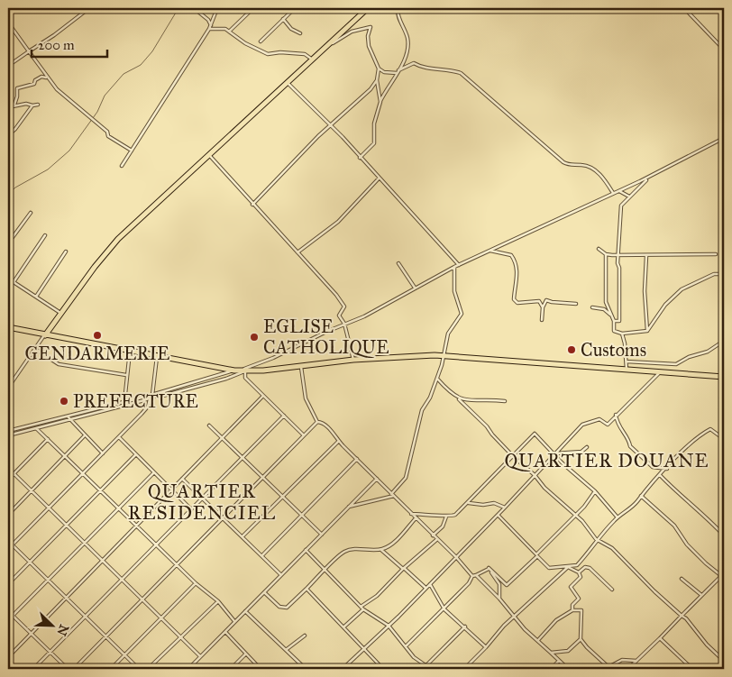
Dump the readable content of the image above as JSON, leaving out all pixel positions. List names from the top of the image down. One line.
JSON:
{"districts":["QUARTIER DOUANE","QUARTIER RESIDENCIEL"],"places":["GENDARMERIE","EGLISE CATHOLIQUE","Customs","PREFECTURE"],"scale_bar":"200 m","north":"bottom right"}
